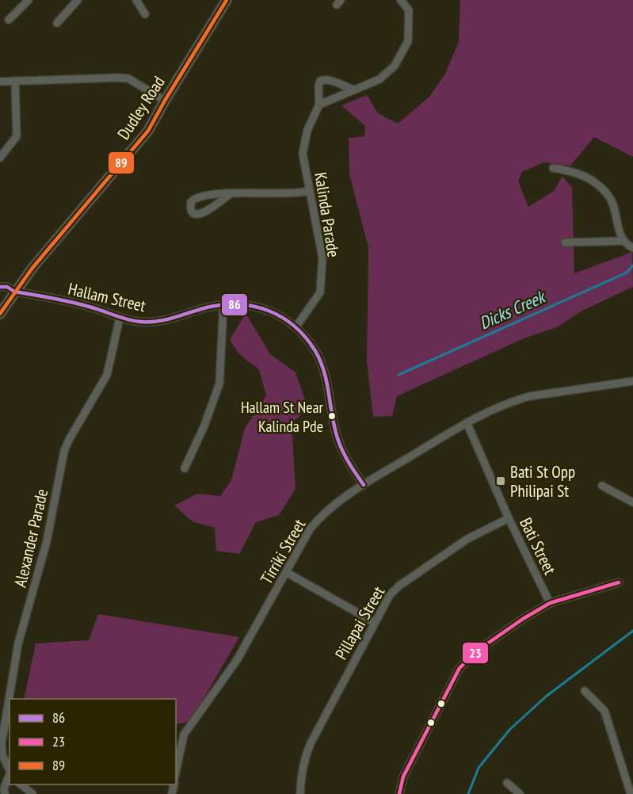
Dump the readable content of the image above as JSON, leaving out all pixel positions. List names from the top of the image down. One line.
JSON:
{"streets":{"main road":["Dudley Road"],"street":["Kalinda Parade","Hallam Street","Alexander Parade","Bati Street","Tirriki Street","Pillapai Street"]},"crossings":[["Dudley Road","Hallam Street"],["Kalinda Parade","Hallam Street"],["Hallam Street","Alexander Parade"],["Hallam Street","Tirriki Street"],["Bati Street","Tirriki Street"],["Bati Street","Pillapai Street"]],"water":["Dicks Creek"],"places":{"other":["Hallam St Near Kalinda Pde"],"transit":["Bati St Opp Philipai St"]},"lines":["transit line 89","transit line 86","transit line 23"],"legend":["86","23","89"]}
